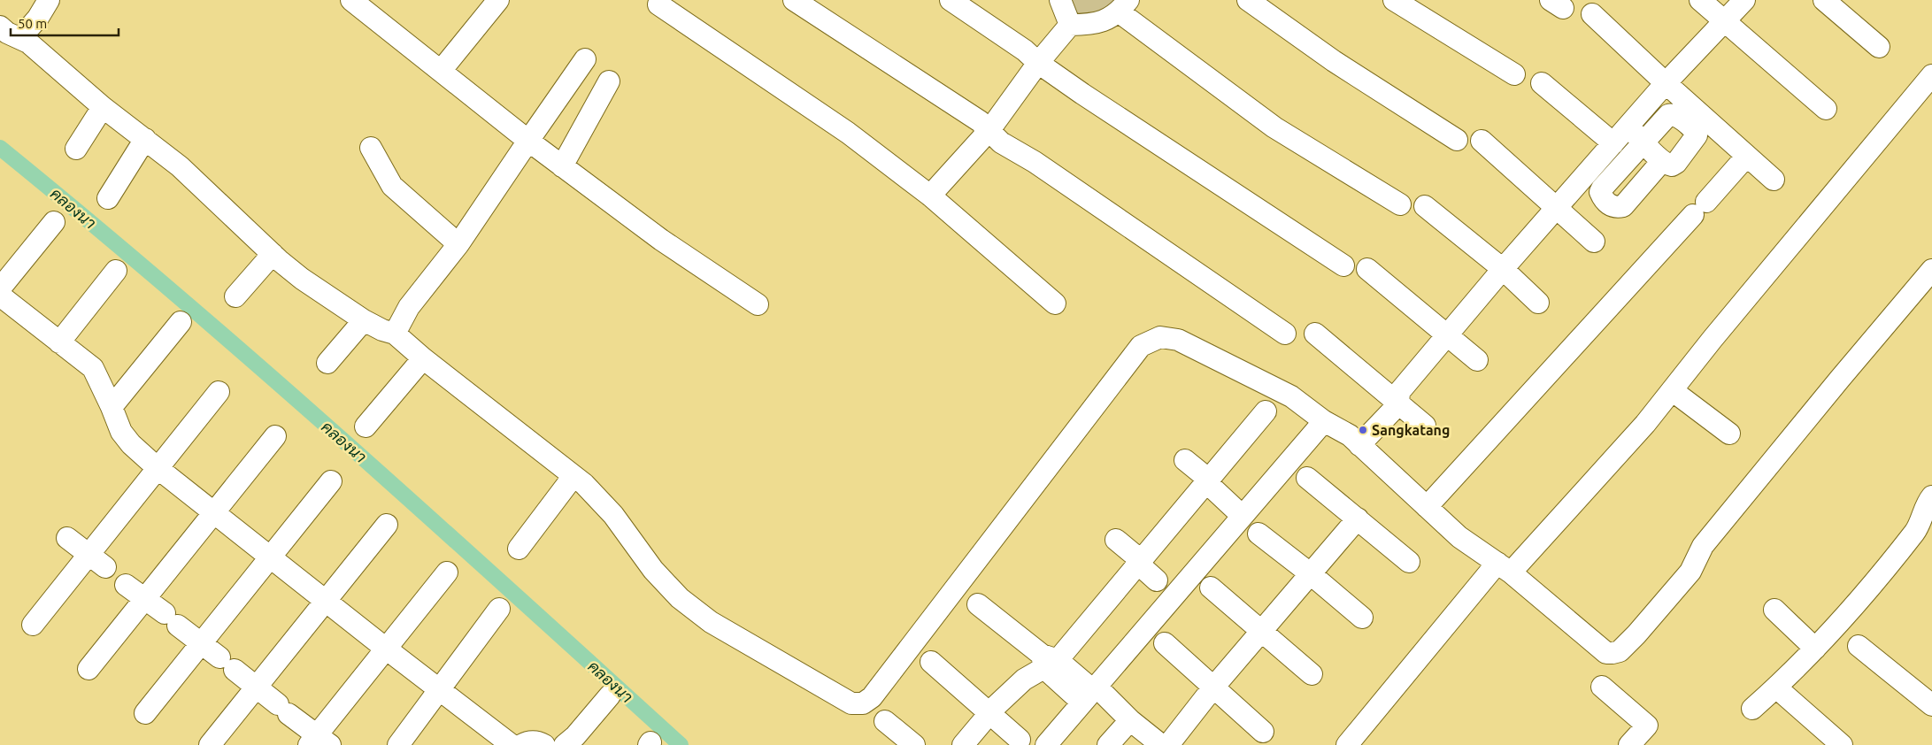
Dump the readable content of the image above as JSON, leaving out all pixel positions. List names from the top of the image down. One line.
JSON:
{"water":["คลองนา"],"places":["Sangkatang"],"scale_bar":"50 m"}
